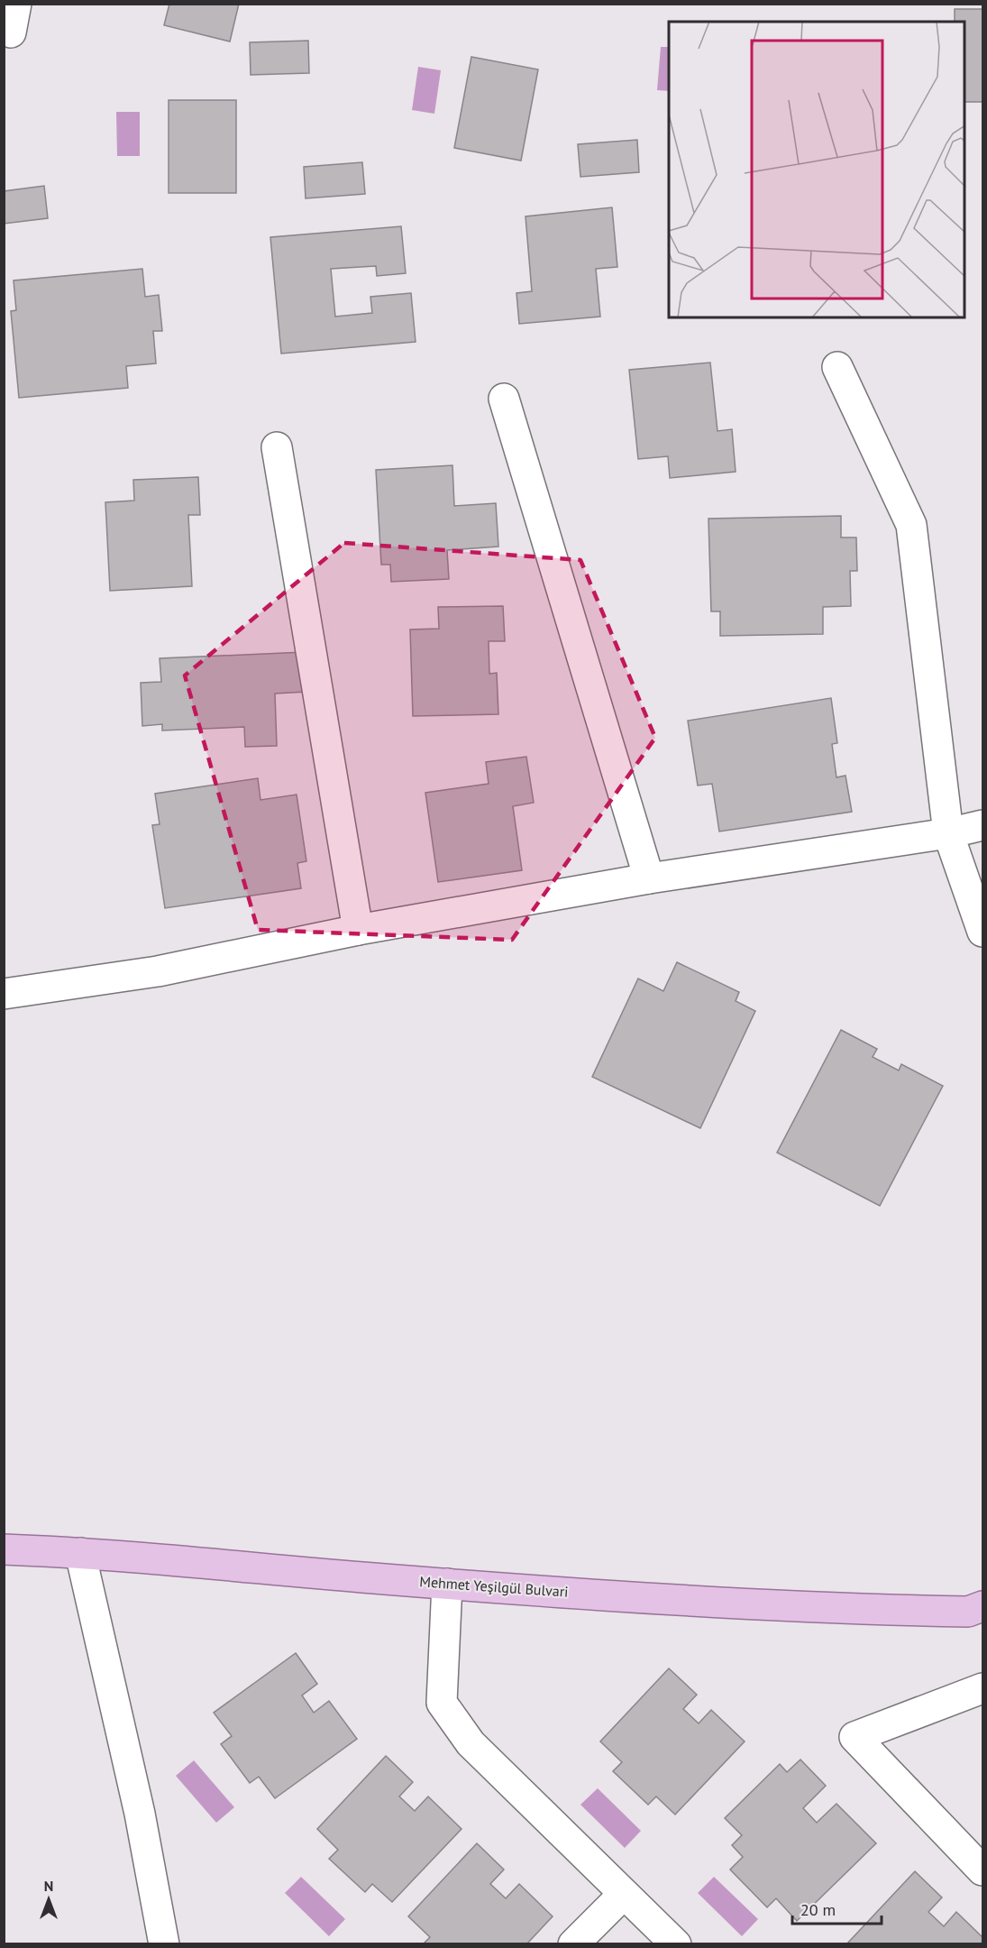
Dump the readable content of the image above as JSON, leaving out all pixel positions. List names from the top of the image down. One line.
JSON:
{"streets":{"main road":["Mehmet Yeşilgül Bulvari"]},"scale_bar":"20 m","north":"top"}
